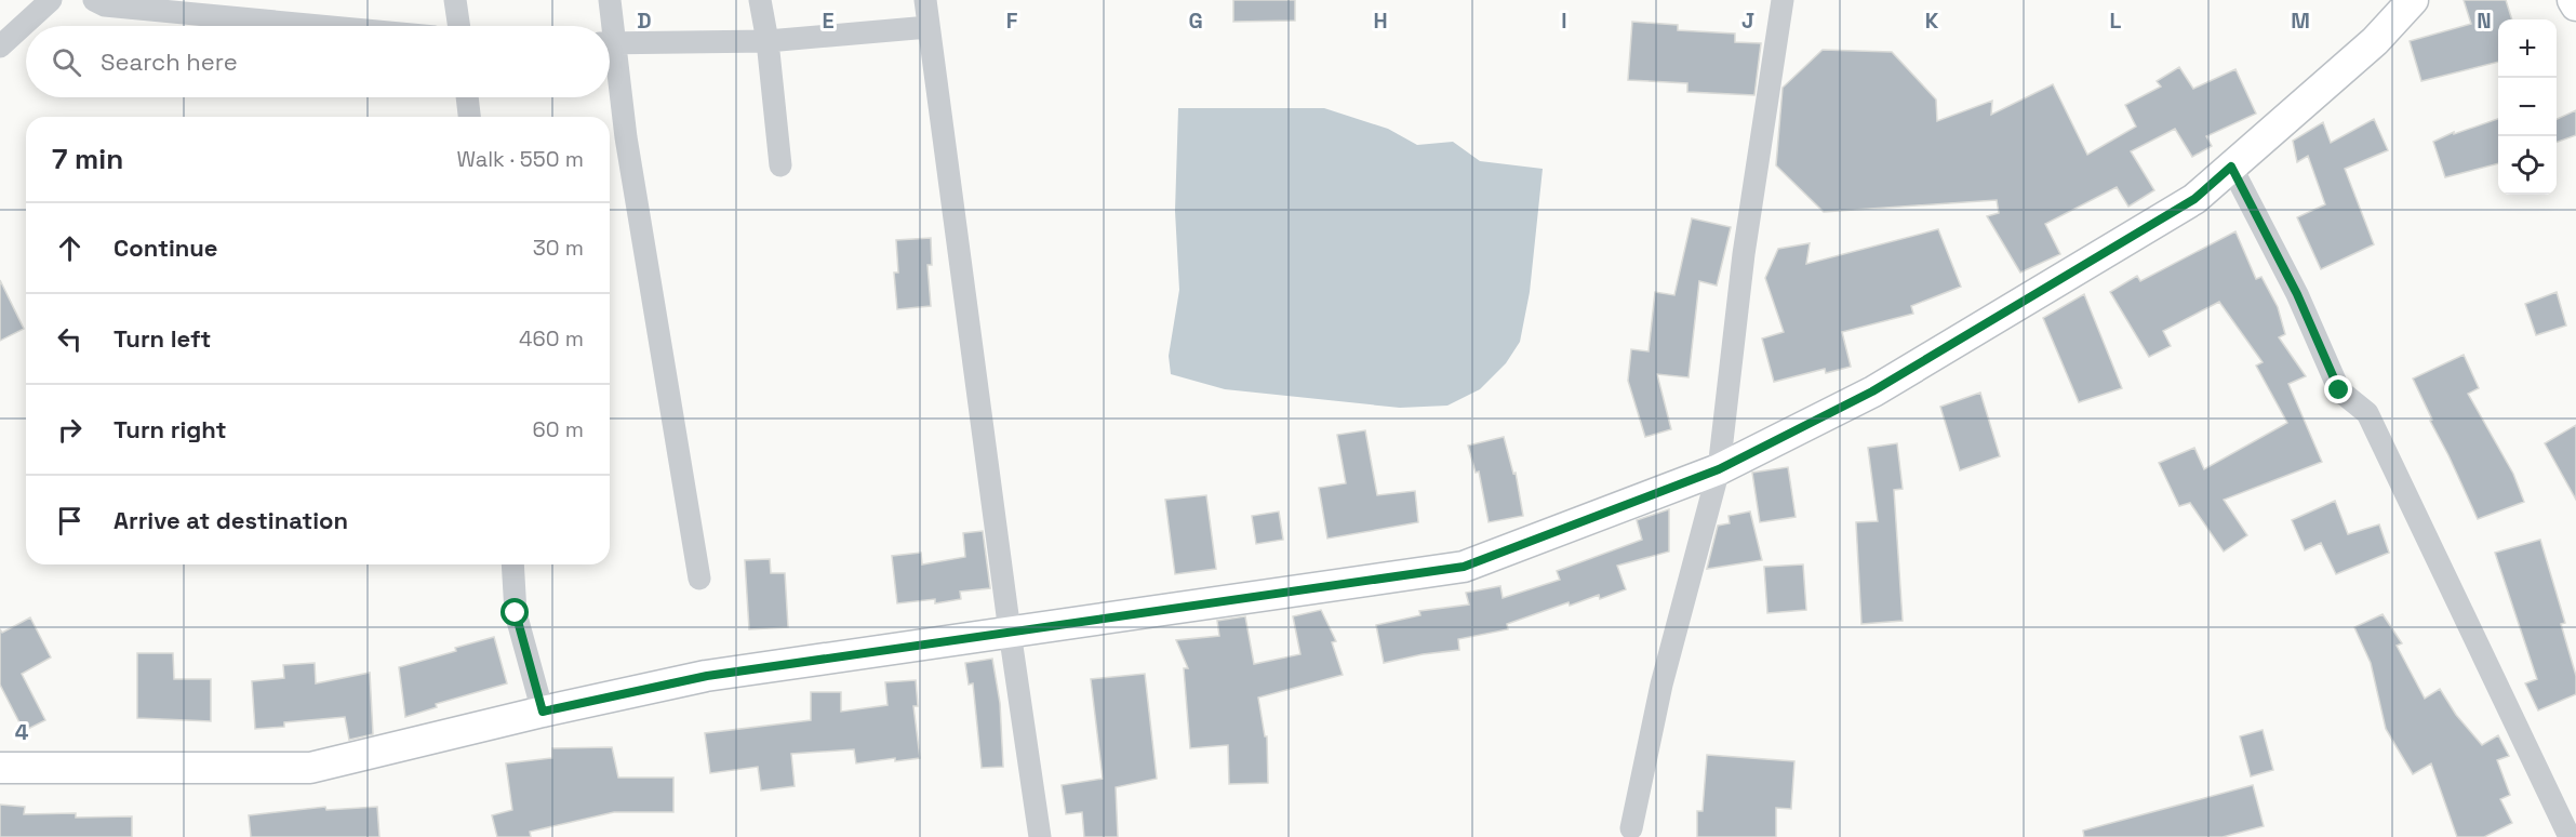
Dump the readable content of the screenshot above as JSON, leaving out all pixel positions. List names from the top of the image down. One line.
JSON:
{"page":{"map_buttons":["+","−"],"search":"Search here","heading":["7 min","Walk · 550 m"],"list":[["Continue","30 m"],["Turn left","460 m"],["Turn right","60 m"],"Arrive at destination"]},"grid":{"columns":["D","E","F","G","H","I","J","K","L","M","N"],"rows":["4"]}}
